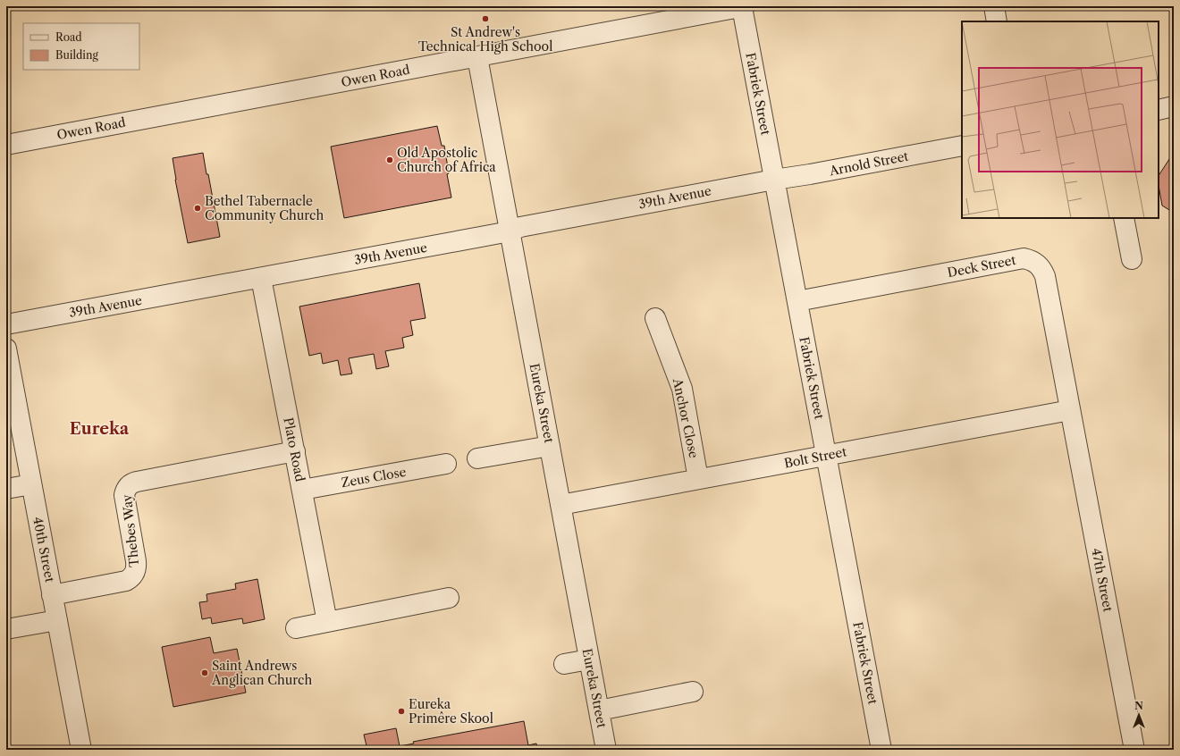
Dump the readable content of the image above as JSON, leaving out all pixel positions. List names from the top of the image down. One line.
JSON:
{"streets":{"street":["Owen Road","Fabriek Street","Arnold Street","39th Avenue","Deck Street","Eureka Street","Anchor Close","Plato Road","Bolt Street","Zeus Close","Thebes Way","40th Street","47th Street"]},"crossings":[["Owen Road","Fabriek Street"],["Owen Road","Eureka Street"],["Fabriek Street","Arnold Street"],["Fabriek Street","39th Avenue"],["Fabriek Street","Deck Street"],["Fabriek Street","Bolt Street"],["Arnold Street","39th Avenue"],["39th Avenue","Eureka Street"],["39th Avenue","Plato Road"],["Deck Street","Bolt Street"],["Deck Street","47th Street"],["Eureka Street","Bolt Street"],["Anchor Close","Bolt Street"],["Plato Road","Zeus Close"],["Plato Road","Thebes Way"],["Bolt Street","47th Street"],["Thebes Way","40th Street"]],"districts":["Eureka"],"places":["St Andrew's Technical High School","Old Apostolic Church of Africa","Bethel Tabernacle Community Church","Saint Andrews Anglican Church","Eureka Primêre Skool"],"legend":["Road","Building"],"north":"top"}
